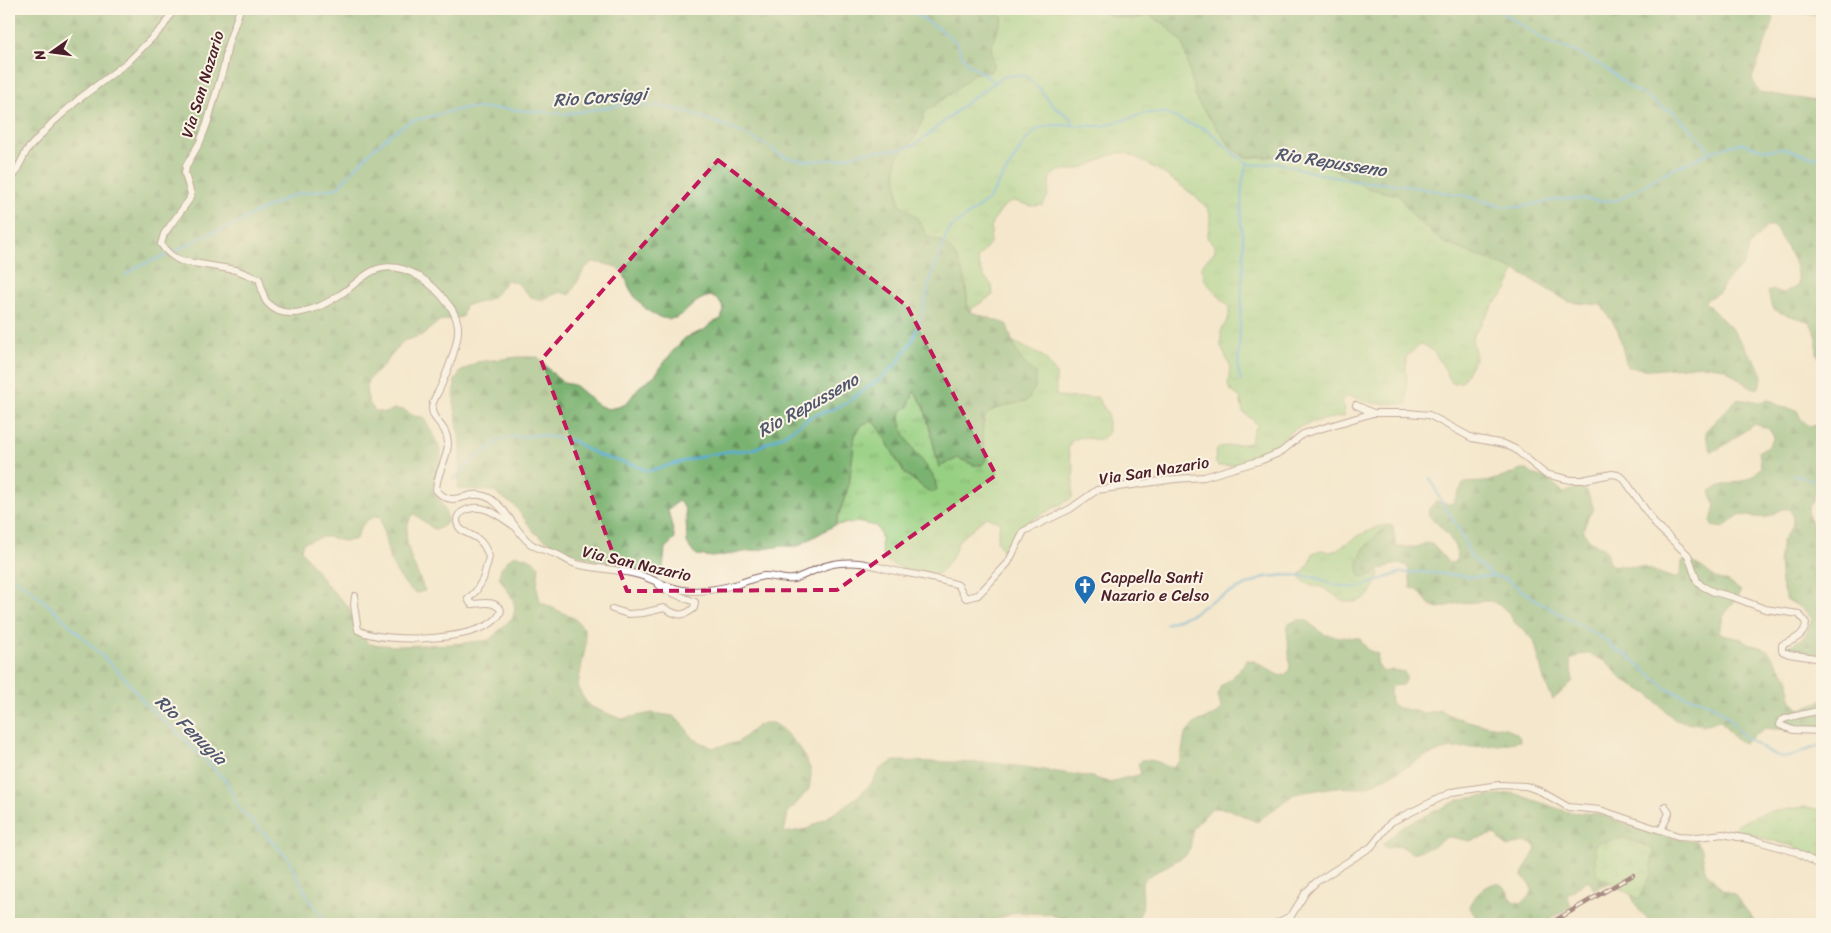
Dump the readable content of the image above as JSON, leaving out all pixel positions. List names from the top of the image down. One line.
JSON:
{"streets":{"street":["Via San Nazario"]},"water":["Rio Corsiggi","Rio Repusseno","Rio Fenugia"],"places":{"church":["Cappella Santi Nazario e Celso"]},"north":"left"}
